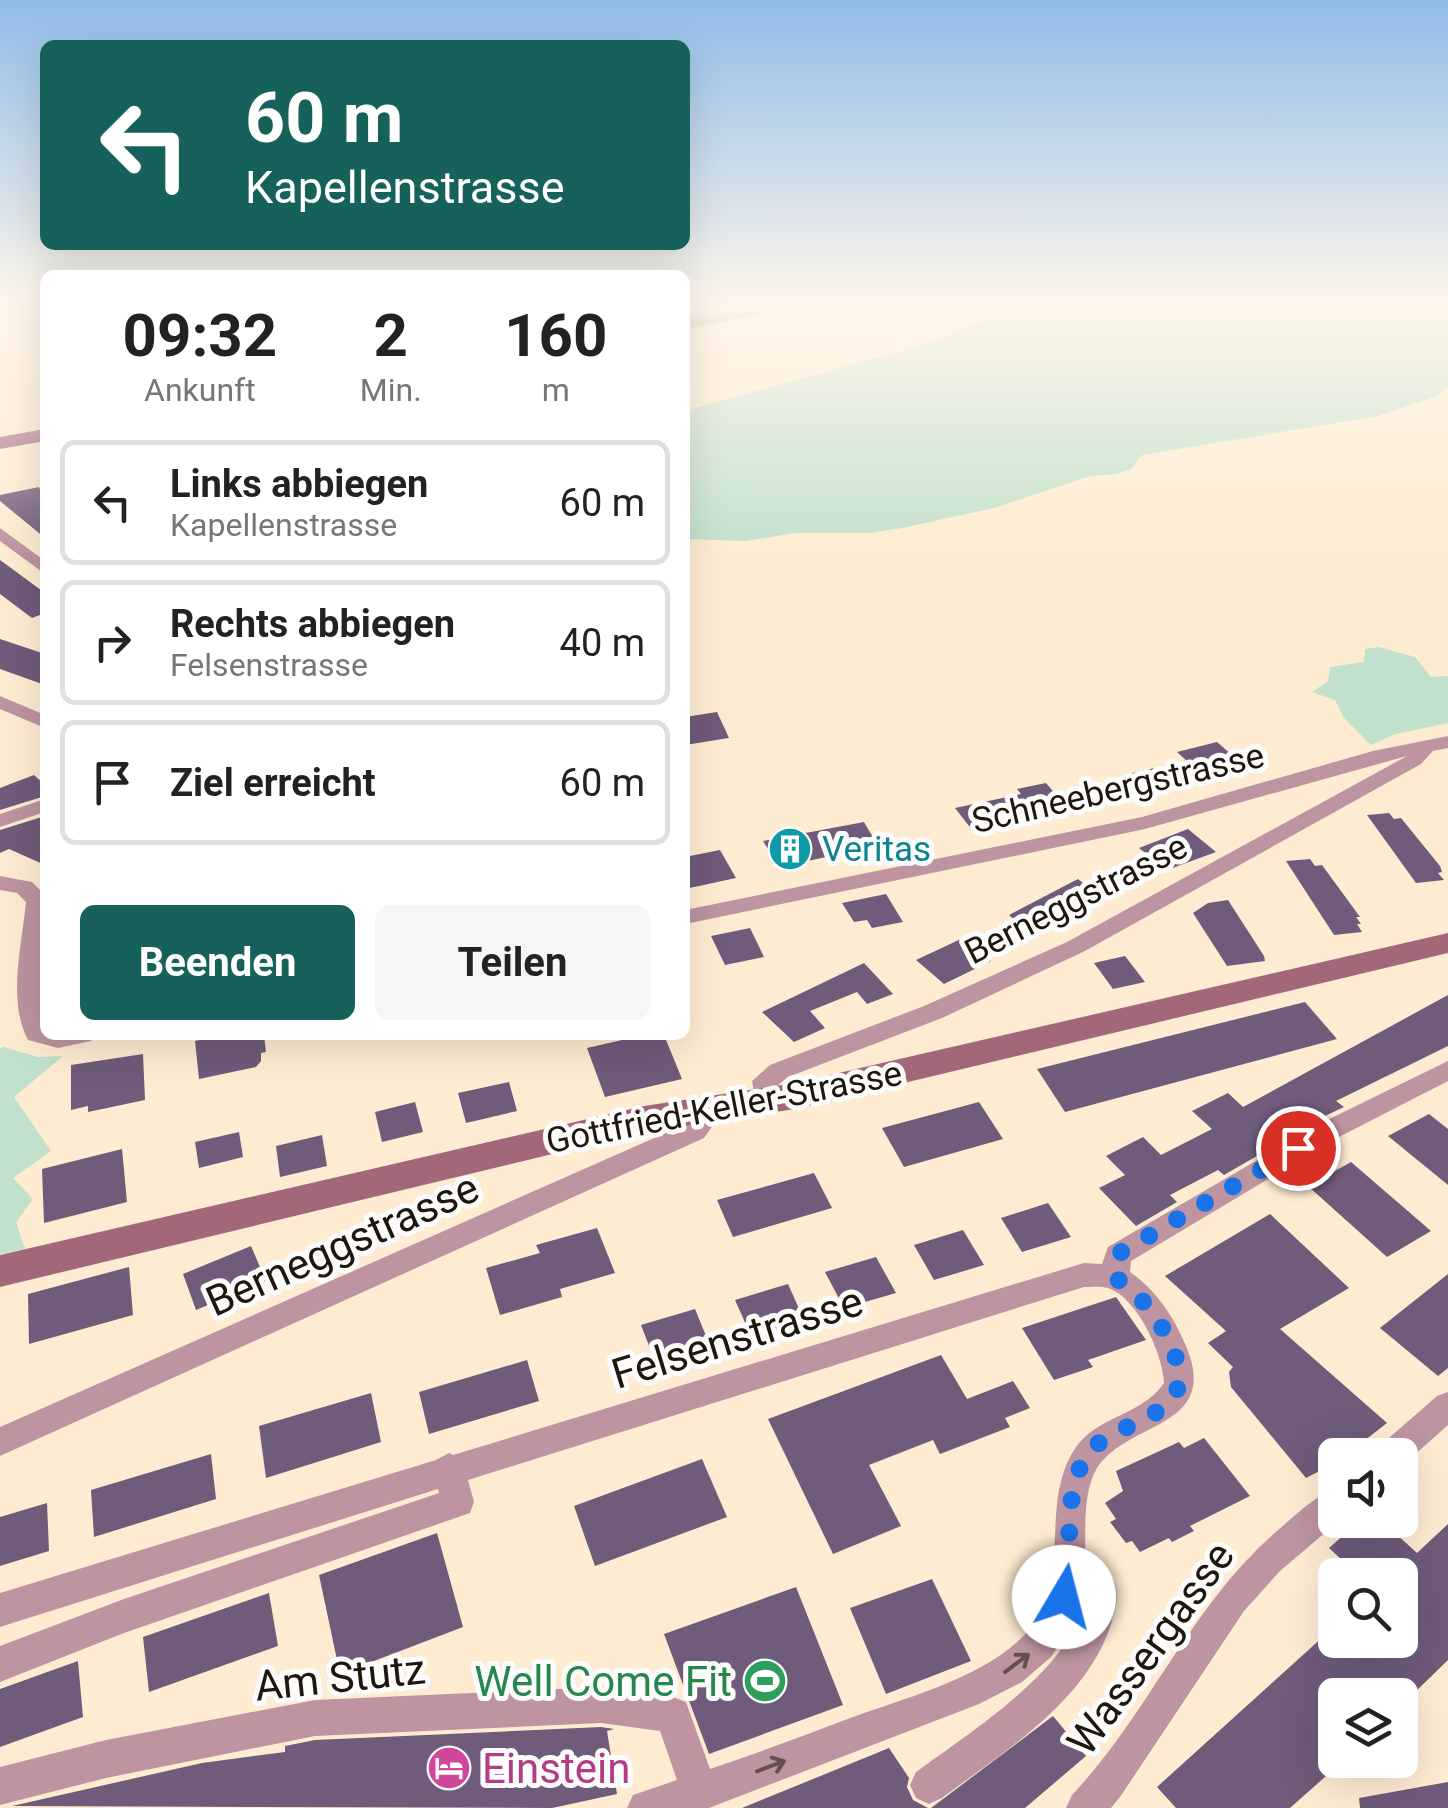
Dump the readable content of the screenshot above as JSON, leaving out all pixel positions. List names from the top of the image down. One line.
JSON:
{"streets":{"street":["Schneebergstrasse","Berneggstrasse","Gottfried-Keller-Strasse","Felsenstrasse","Wassergasse","Am Stutz"]},"crossings":[["Schneebergstrasse","Berneggstrasse"],["Berneggstrasse","Gottfried-Keller-Strasse"]],"places":{"building":["Veritas"],"sports":["Well Come Fit"],"hotel":["Einstein"]},"page":{"turn":["60 m","Kapellenstrasse"],"eta":["09:32","Ankunft","2","Min.","160","m"],"list":[{"name":"Links abbiegen","note":"Kapellenstrasse","value":"60 m"},{"name":"Rechts abbiegen","note":"Felsenstrasse","value":"40 m"},{"name":"Ziel erreicht","value":"60 m"}],"buttons":["Beenden","Teilen"]}}
